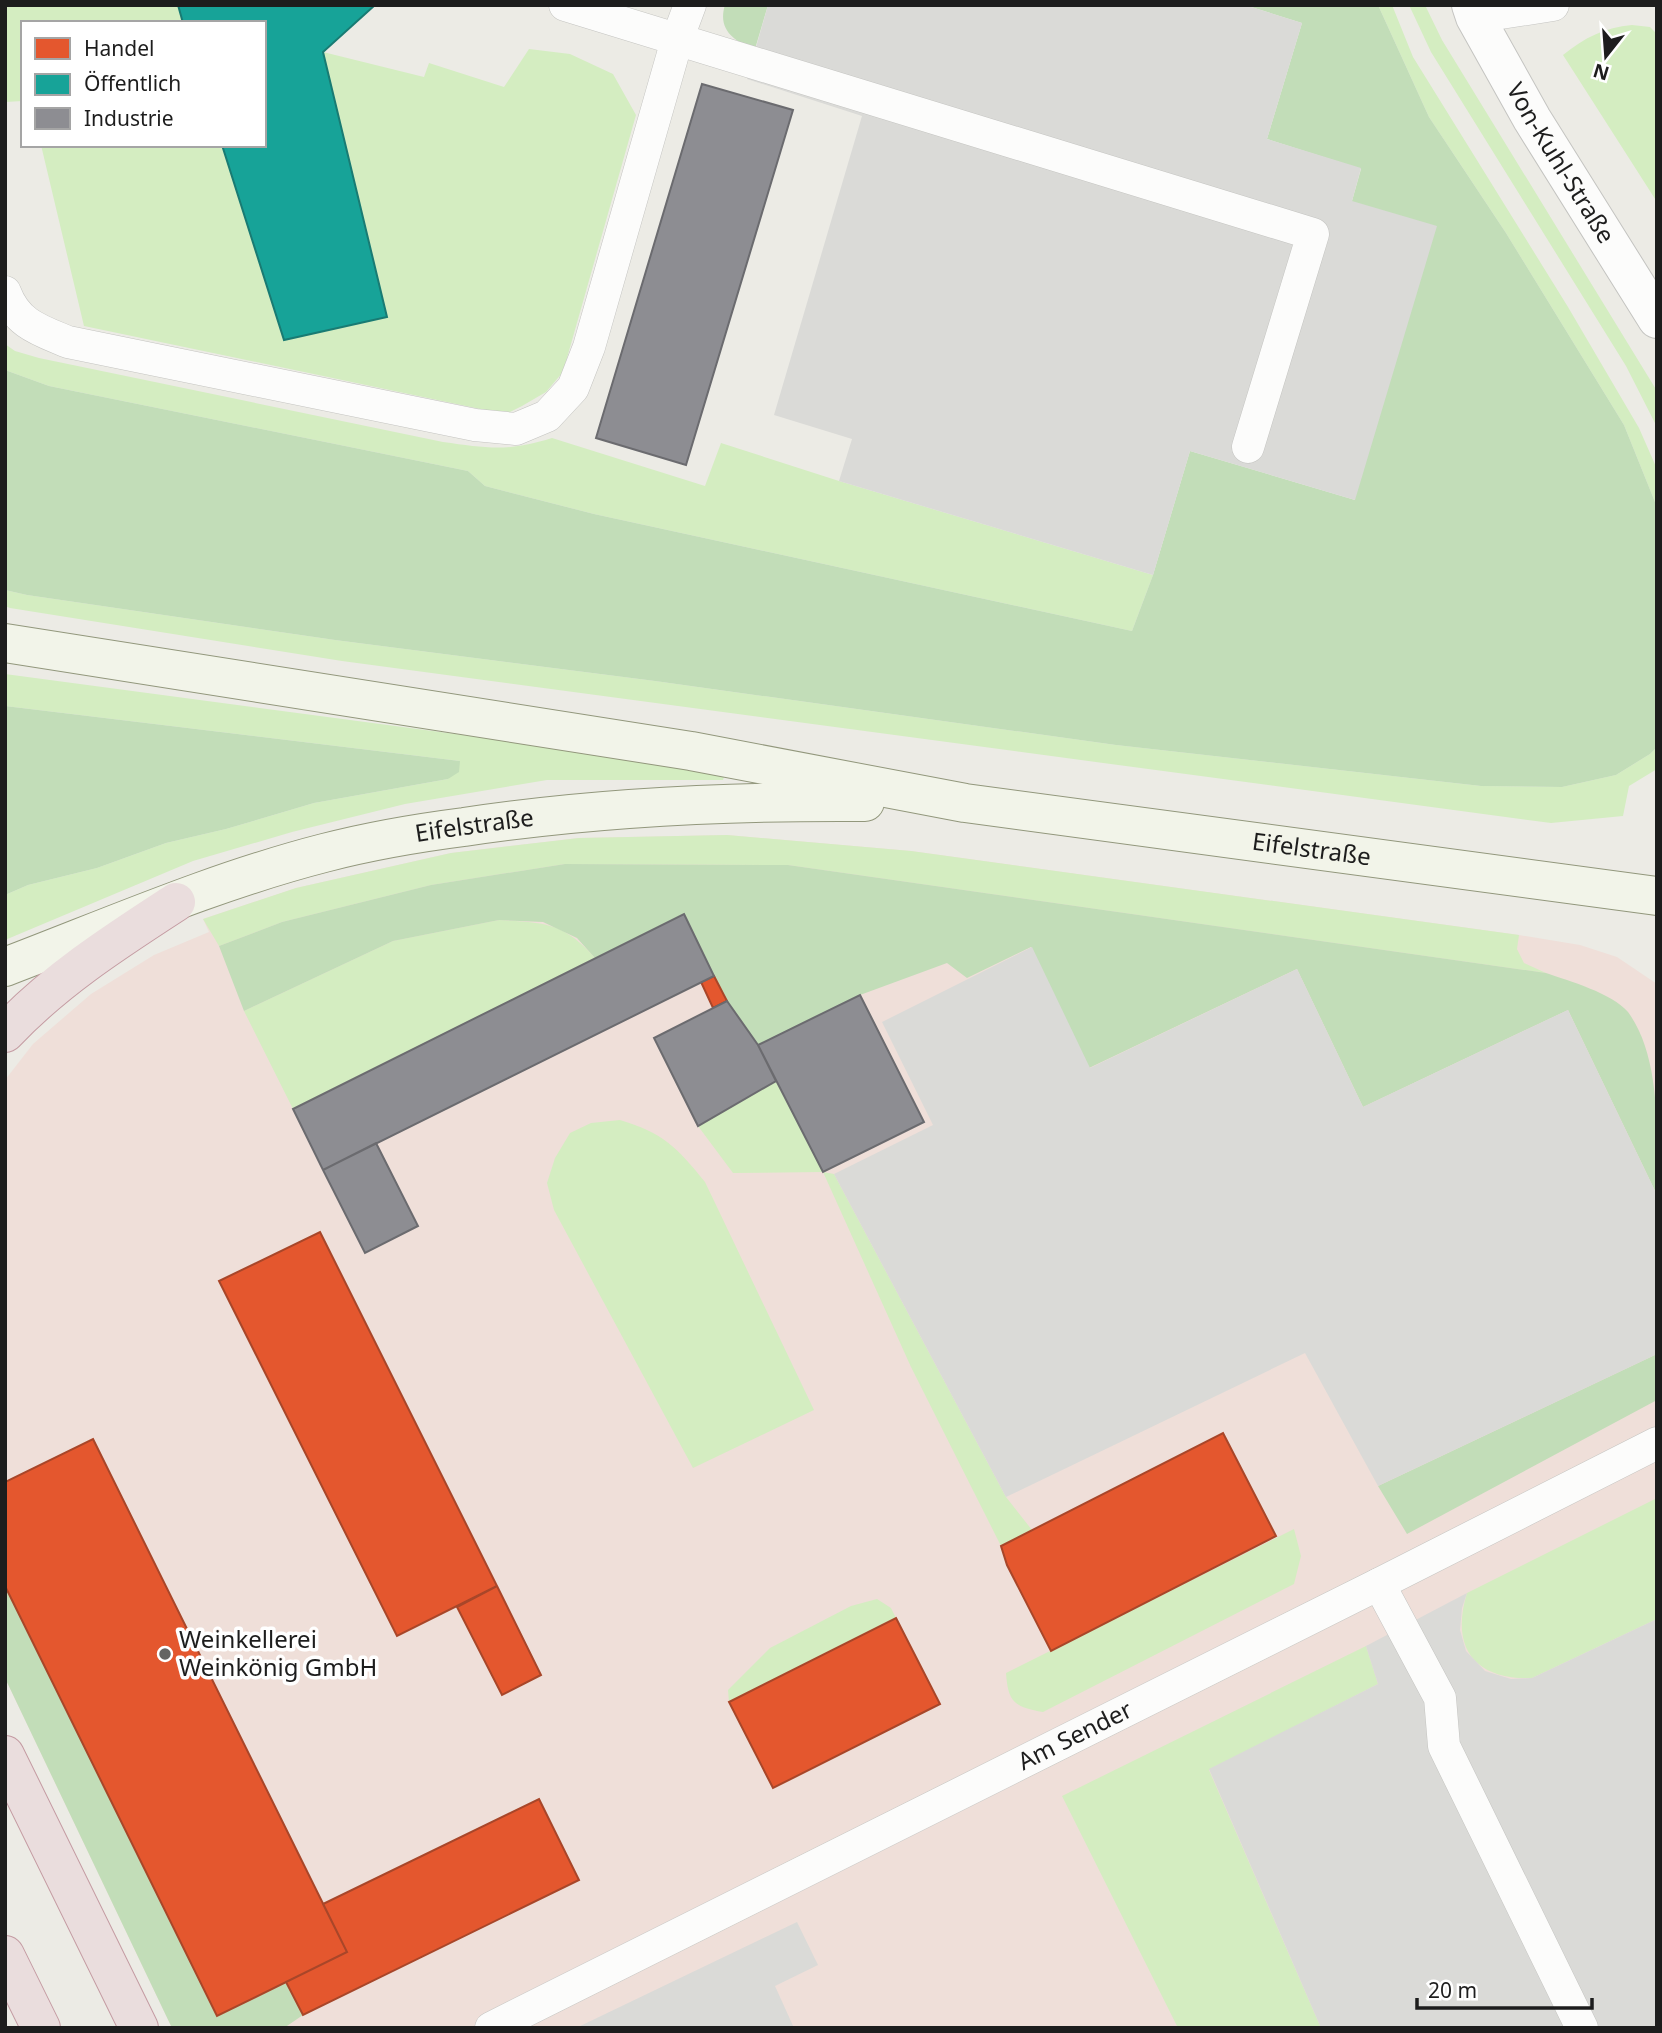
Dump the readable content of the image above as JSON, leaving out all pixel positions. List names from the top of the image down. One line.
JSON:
{"streets":{"street":["Von-Kuhl-Straße","Eifelstraße"],"lane":["Am Sender"]},"places":["Weinkellerei Weinkönig GmbH"],"legend":["Handel","Öffentlich","Industrie"],"scale_bar":"20 m","north":"bottom"}
